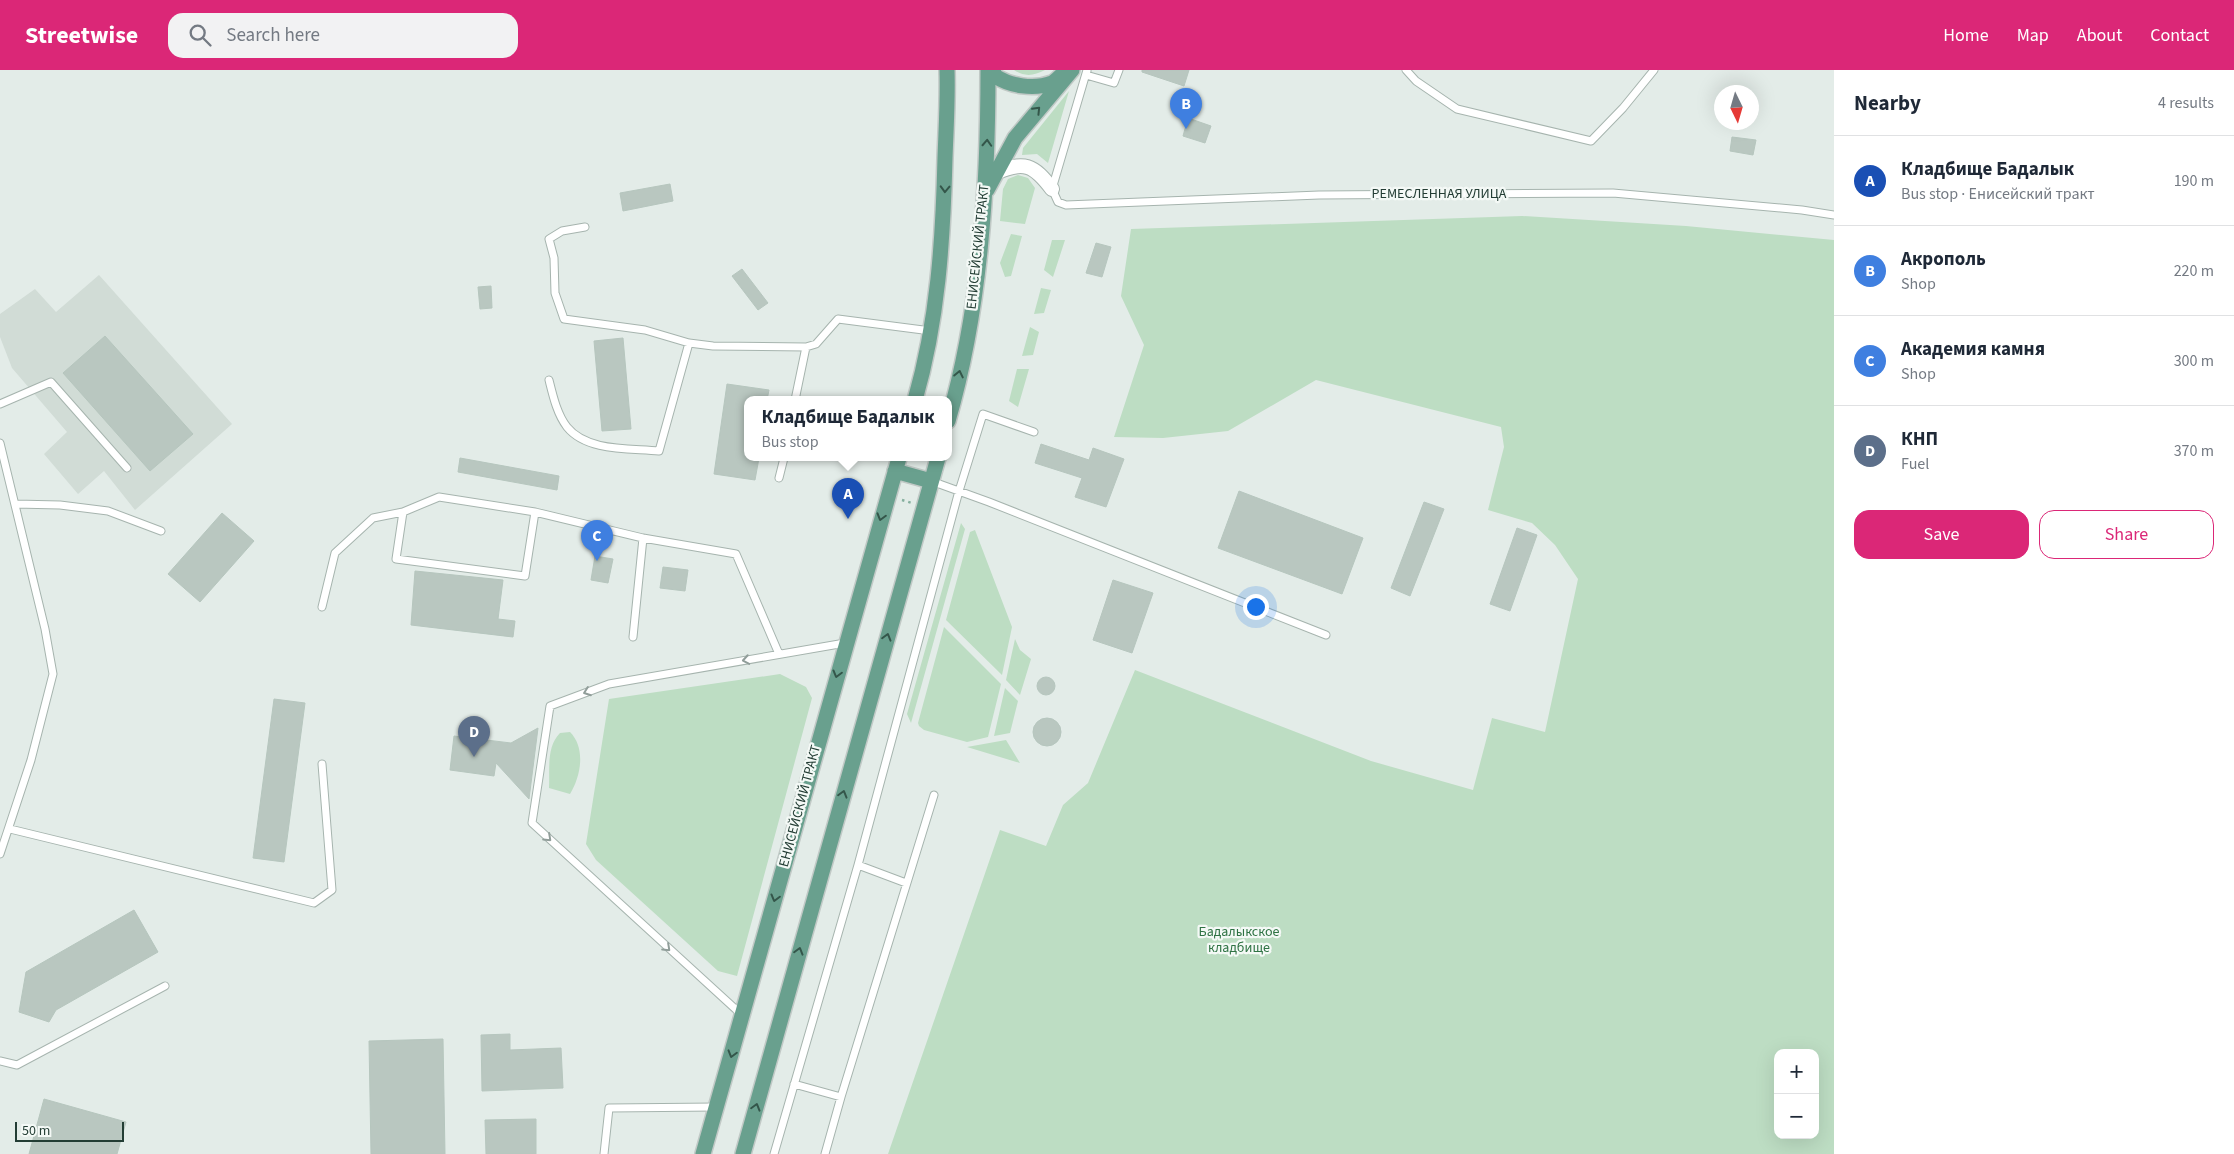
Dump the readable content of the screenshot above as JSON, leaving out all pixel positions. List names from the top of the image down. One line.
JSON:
{"streets":{"main road":["ЕНИСЕЙСКИЙ ТРАКТ"],"lane":["РЕМЕСЛЕННАЯ УЛИЦА"]},"parks":["Бадалыкское кладбище"],"scale_bar":"50 m","north":"bottom","page":{"header":"Streetwise","search":"Search here","nav":["Home","Map","About","Contact"],"heading":["Nearby","4 results"],"pins":["B","A","C","D"],"list":[{"mark":"A","name":"Кладбище Бадалык","note":"Bus stop · Енисейский тракт","value":"190 m"},{"mark":"B","name":"Акрополь","note":"Shop","value":"220 m"},{"mark":"C","name":"Академия камня","note":"Shop","value":"300 m"},{"mark":"D","name":"КНП","note":"Fuel","value":"370 m"}],"popup":["Кладбище Бадалык","Bus stop"],"buttons":["Save","Share"],"map_buttons":["+","−"],"scale":"50 m"}}
